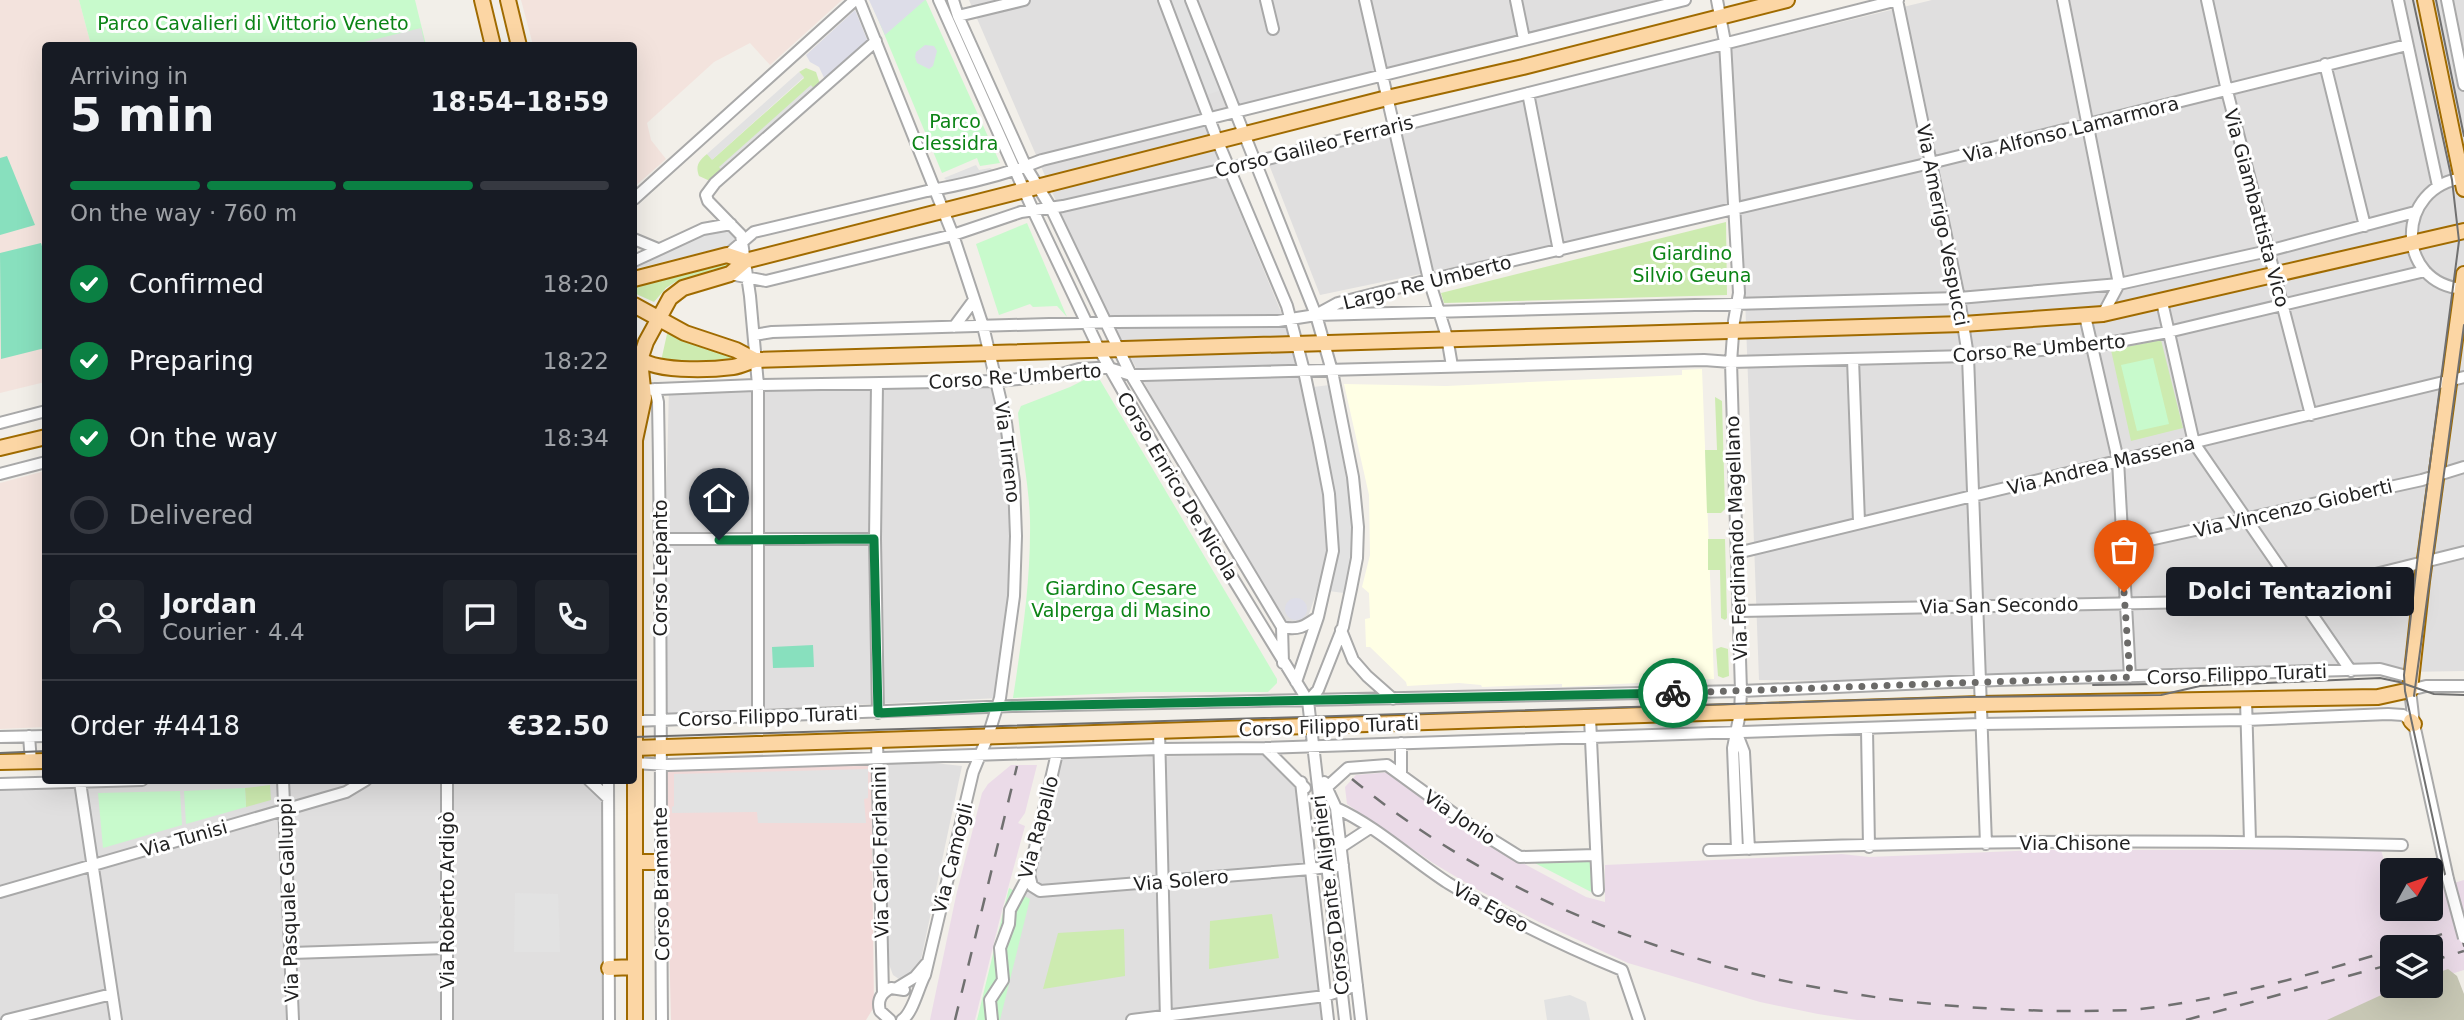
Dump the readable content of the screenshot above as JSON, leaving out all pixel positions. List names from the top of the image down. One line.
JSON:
{"streets":{"main road":["Corso Galileo Ferraris","Largo Re Umberto","Corso Re Umberto","Corso Lepanto","Corso Filippo Turati","Corso Bramante"],"street":["Via Alfonso Lamarmora","Via Giambattista Vico","Via Amerigo Vespucci","Via Tirreno","Via Andrea Massena","Corso Enrico De Nicola","Via Vincenzo Gioberti","Via Ferdinando Magellano","Via San Secondo","Via Jonio","Via Rapallo","Via Tunisi","Via Chisone","Via Carlo Forlanini","Via Camogli","Via Solero","Corso Dante Alighieri","Via Pasquale Galluppi","Via Roberto Ardigò","Via Egeo"]},"crossings":[["Via Alfonso Lamarmora","Via Giambattista Vico"],["Via Alfonso Lamarmora","Via Amerigo Vespucci"],["Via Alfonso Lamarmora","Largo Re Umberto"],["Corso Galileo Ferraris","Via Amerigo Vespucci"],["Corso Galileo Ferraris","Via Tirreno"],["Corso Galileo Ferraris","Corso Enrico De Nicola"],["Via Giambattista Vico","Corso Re Umberto"],["Via Giambattista Vico","Via Andrea Massena"],["Via Amerigo Vespucci","Corso Re Umberto"],["Via Amerigo Vespucci","Via Andrea Massena"],["Via Amerigo Vespucci","Via San Secondo"],["Via Amerigo Vespucci","Corso Filippo Turati"],["Largo Re Umberto","Corso Re Umberto"],["Corso Re Umberto","Via Tirreno"],["Corso Re Umberto","Corso Enrico De Nicola"],["Corso Re Umberto","Via Ferdinando Magellano"],["Corso Re Umberto","Corso Lepanto"],["Via Tirreno","Corso Filippo Turati"],["Via Tirreno","Via Camogli"],["Via Andrea Massena","Via Ferdinando Magellano"],["Corso Enrico De Nicola","Corso Filippo Turati"],["Corso Enrico De Nicola","Corso Dante Alighieri"],["Via Ferdinando Magellano","Via San Secondo"],["Via Ferdinando Magellano","Corso Filippo Turati"],["Corso Lepanto","Corso Filippo Turati"],["Corso Lepanto","Corso Bramante"],["Corso Filippo Turati","Via Rapallo"],["Corso Filippo Turati","Via Carlo Forlanini"],["Corso Filippo Turati","Via Camogli"],["Corso Filippo Turati","Corso Bramante"],["Corso Filippo Turati","Corso Dante Alighieri"],["Via Rapallo","Via Solero"],["Via Tunisi","Via Pasquale Galluppi"],["Via Carlo Forlanini","Via Camogli"],["Via Solero","Corso Dante Alighieri"],["Corso Dante Alighieri","Via Egeo"]],"parks":["Parco Cavalieri di Vittorio Veneto","Parco Clessidra","Giardino Silvio Geuna","Giardino Cesare Valperga di Masino"],"places":["Dolci Tentazioni"],"north":"top right","page":{"heading":["5 min","Arriving in","18:54–18:59"],"panel":["Jordan","Courier · 4.4","Order #4418","€32.50"],"bar":"On the way · 760 m","list":[["Confirmed","18:20"],["Preparing","18:22"],["On the way","18:34"],"Delivered"],"bubble":"Dolci Tentazioni"}}
